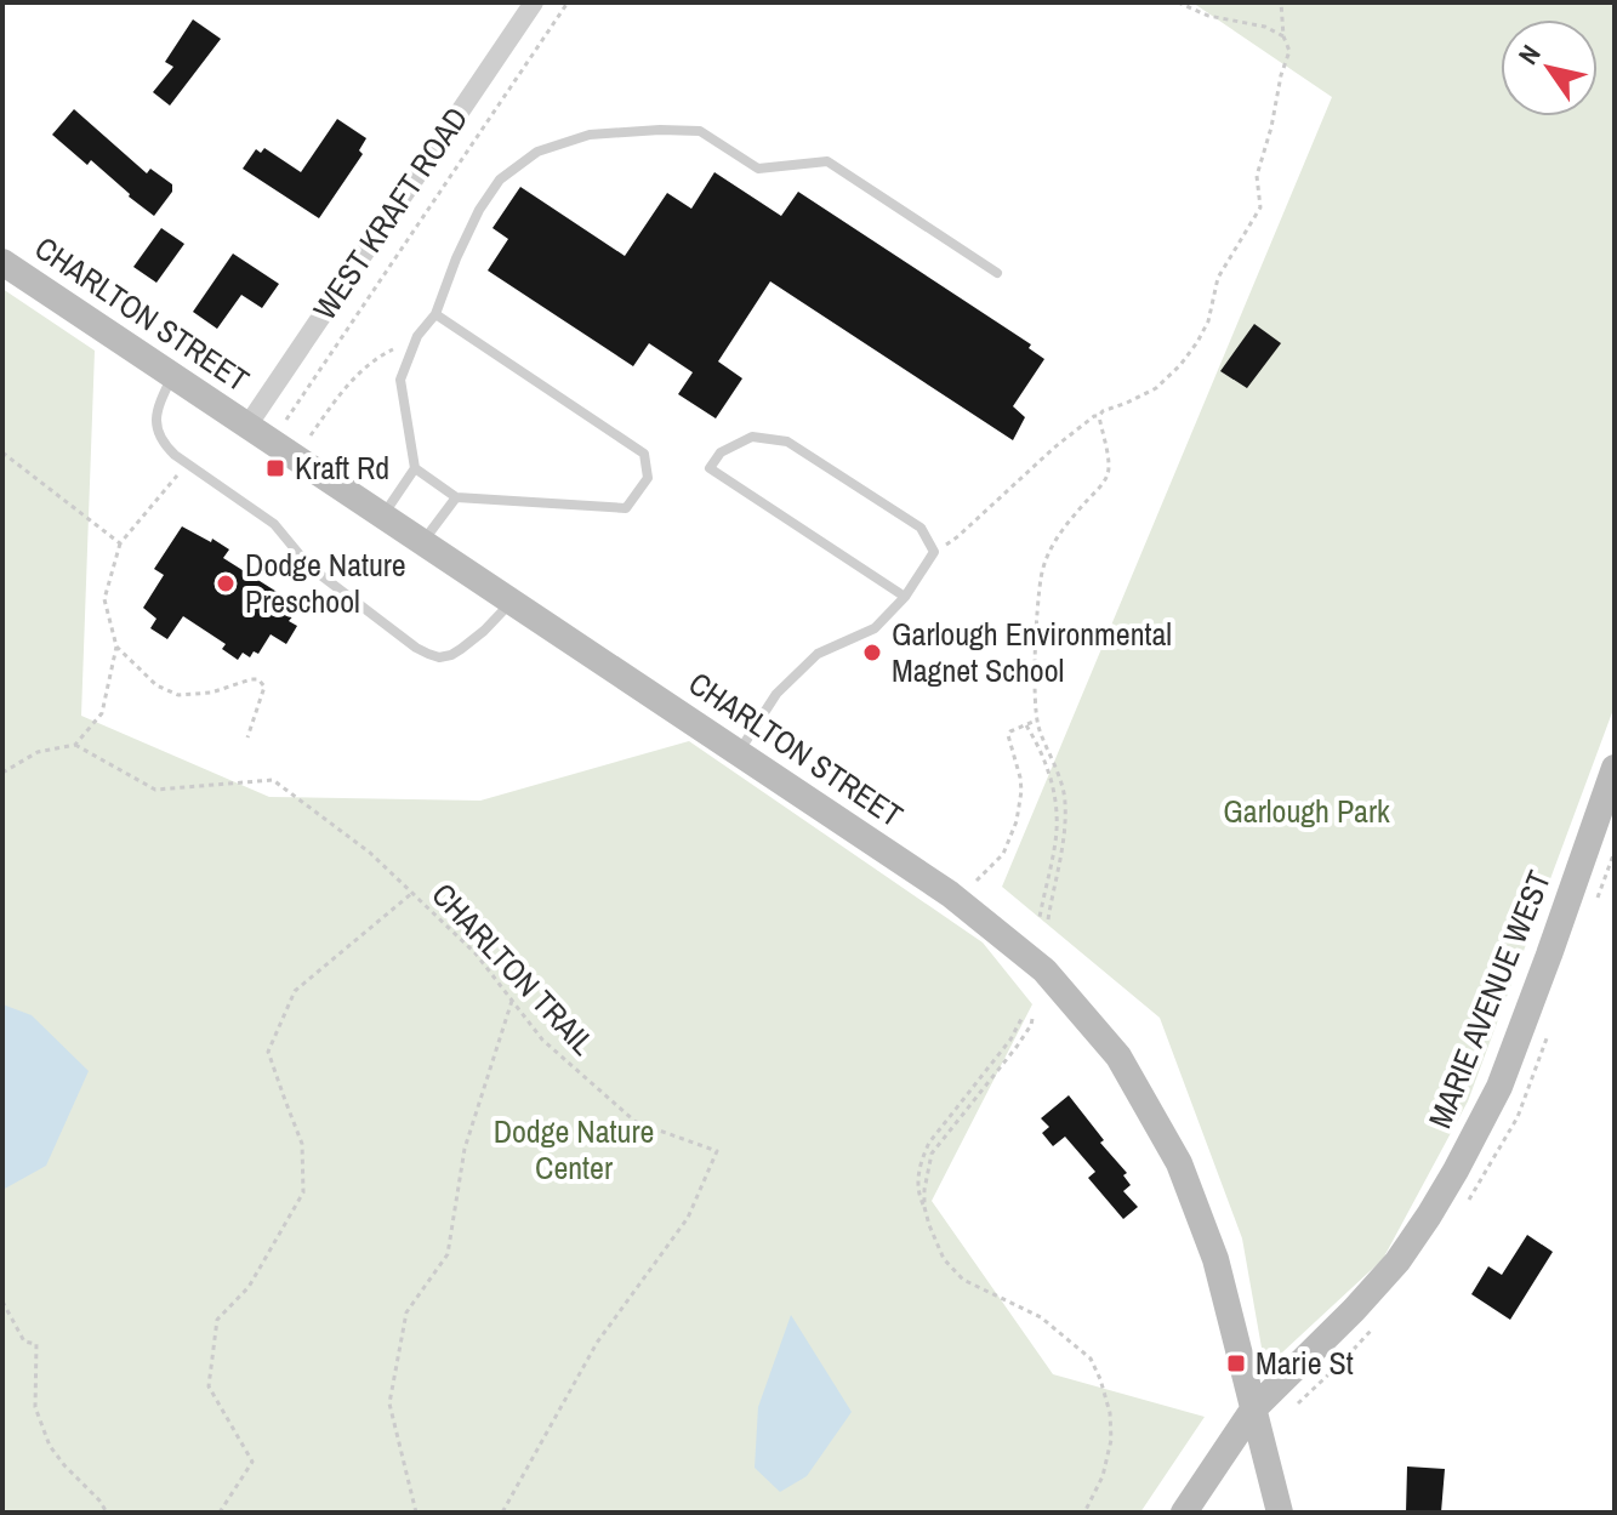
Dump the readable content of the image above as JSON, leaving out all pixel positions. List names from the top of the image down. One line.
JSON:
{"streets":{"street":["WEST KRAFT ROAD","CHARLTON STREET","MARIE AVENUE WEST"],"path":["CHARLTON TRAIL"]},"crossings":[["WEST KRAFT ROAD","CHARLTON STREET"],["CHARLTON STREET","MARIE AVENUE WEST"]],"parks":["Garlough Park","Dodge Nature Center"],"places":{"transit":["Kraft Rd","Marie St"],"other":["Dodge Nature Preschool","Garlough Environmental Magnet School"]},"north":"top left"}
